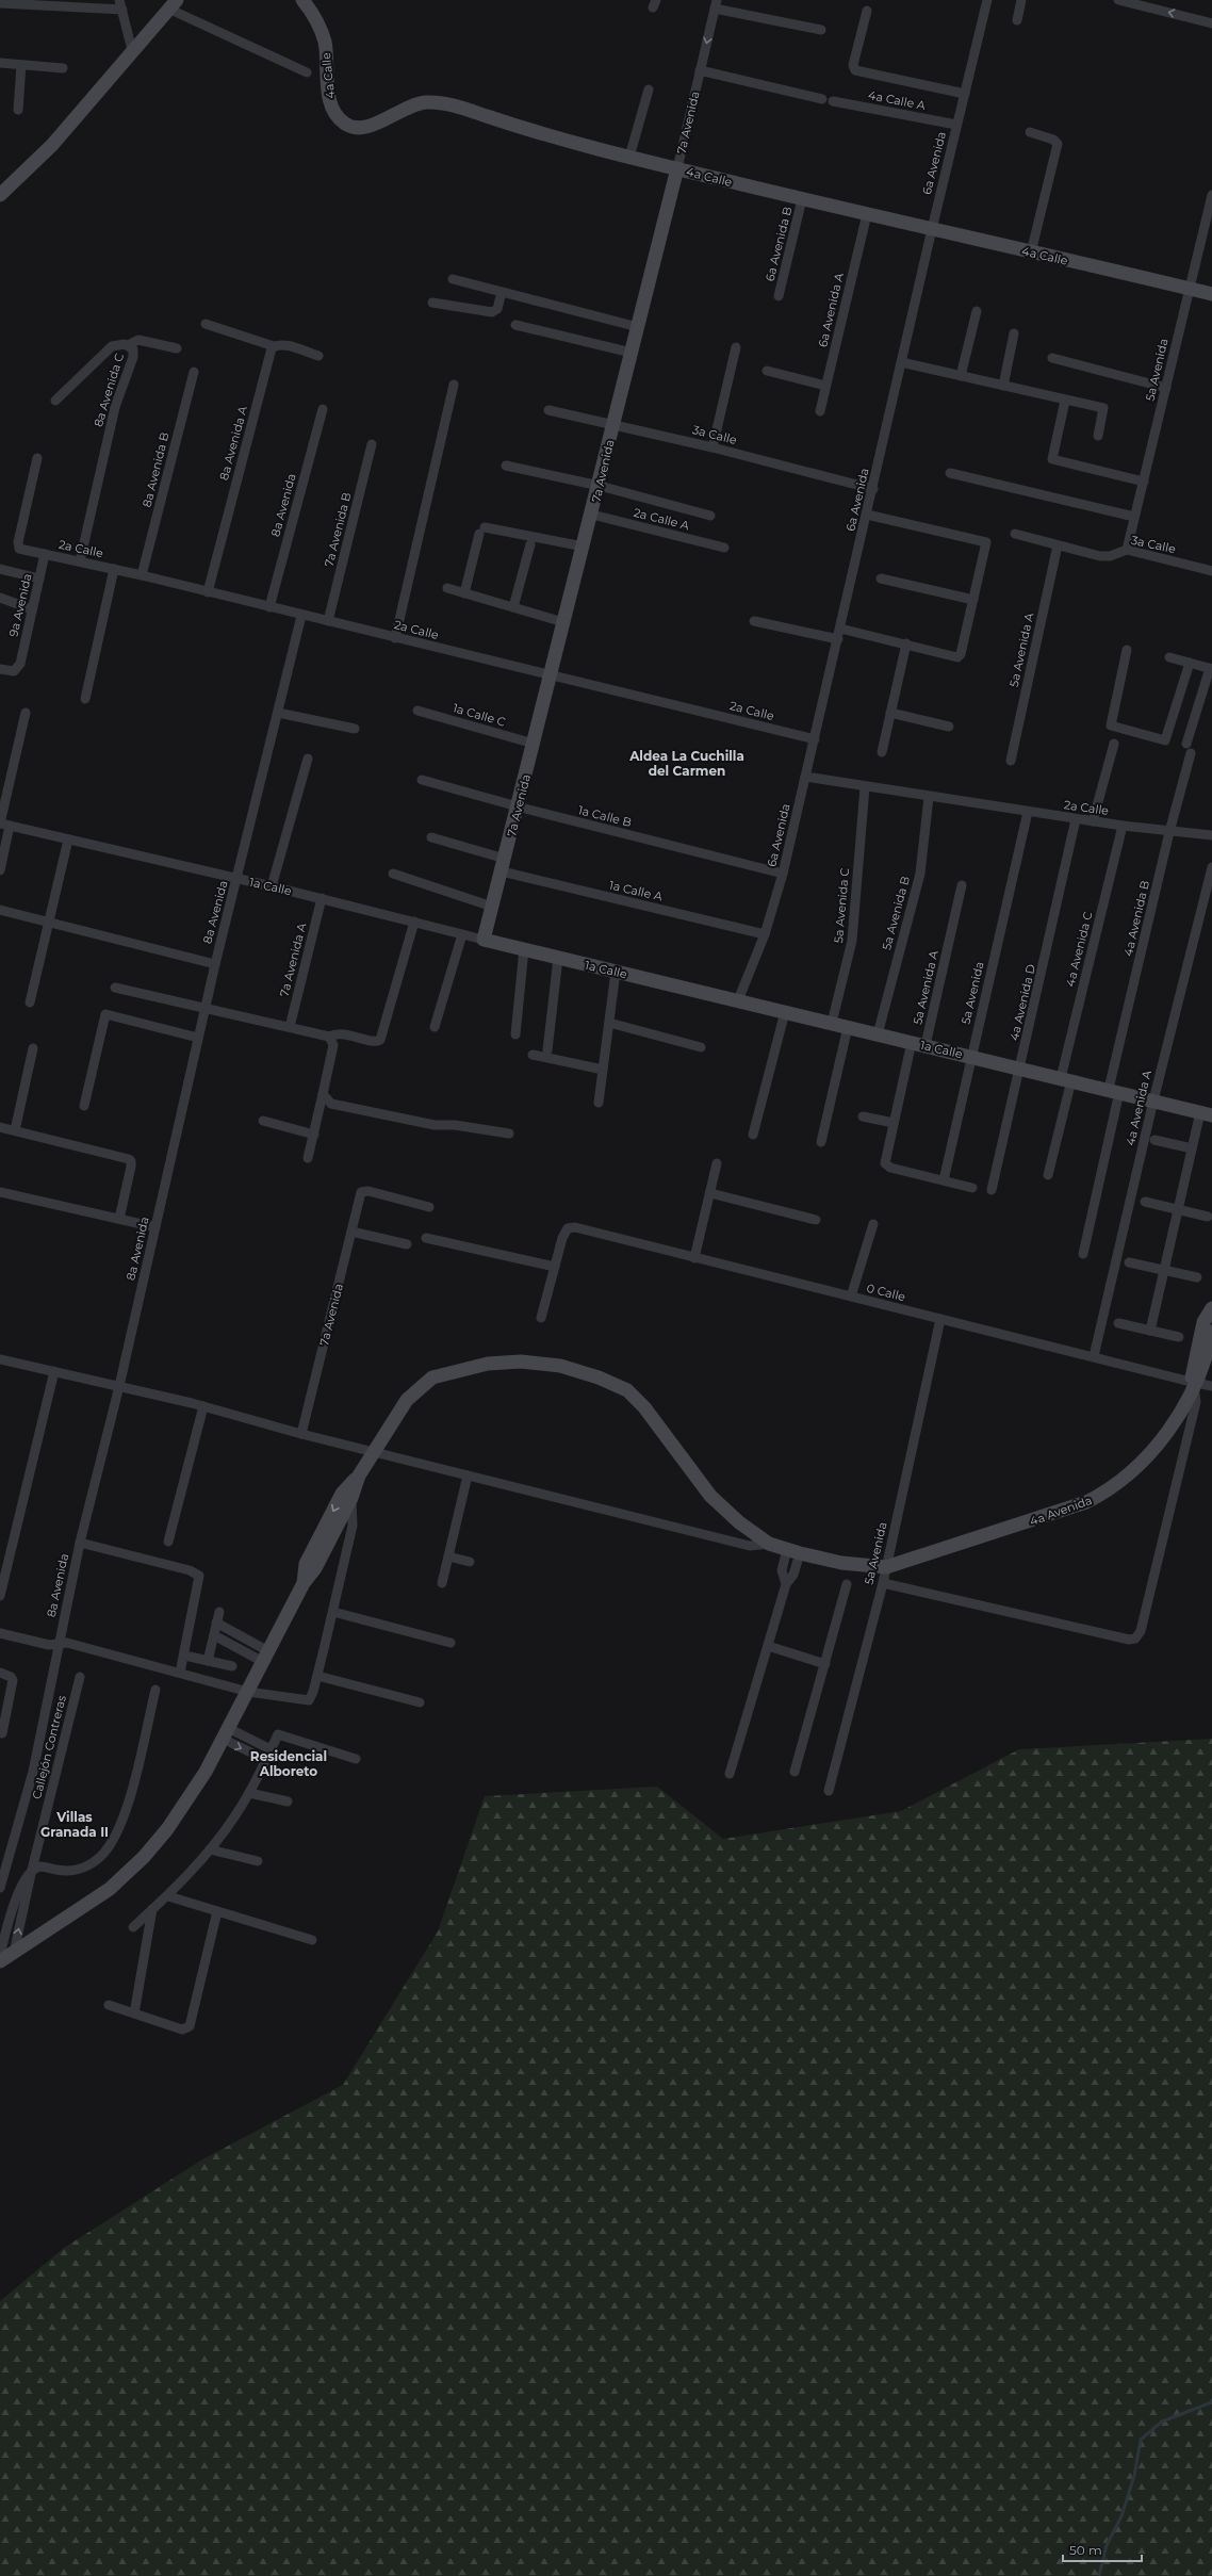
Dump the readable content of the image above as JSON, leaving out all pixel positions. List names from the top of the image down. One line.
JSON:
{"streets":{"street":["4a Calle","4a Calle A","7a Avenida","6a Avenida","6a Avenida B","6a Avenida A","5a Avenida","8a Avenida C","3a Calle","8a Avenida A","8a Avenida B","8a Avenida","2a Calle A","7a Avenida B","2a Calle","9a Avenida","5a Avenida A","1a Calle C","1a Calle B","1a Calle","1a Calle A","5a Avenida C","5a Avenida B","4a Avenida B","4a Avenida C","7a Avenida A","4a Avenida D","4a Avenida A","0 Calle","4a Avenida","Callejón Contreras"]},"crossings":[["4a Calle","7a Avenida"],["4a Calle","6a Avenida"],["4a Calle","6a Avenida B"],["4a Calle","6a Avenida A"],["4a Calle","5a Avenida"],["4a Calle A","6a Avenida"],["7a Avenida","3a Calle"],["7a Avenida","2a Calle A"],["7a Avenida","2a Calle"],["7a Avenida","1a Calle C"],["7a Avenida","1a Calle B"],["7a Avenida","1a Calle"],["7a Avenida","1a Calle A"],["6a Avenida","3a Calle"],["6a Avenida","2a Calle"],["6a Avenida","1a Calle B"],["6a Avenida","1a Calle"],["6a Avenida","1a Calle A"],["5a Avenida","3a Calle"],["5a Avenida","2a Calle"],["5a Avenida","1a Calle"],["5a Avenida","0 Calle"],["5a Avenida","4a Avenida"],["8a Avenida C","2a Calle"],["3a Calle","5a Avenida A"],["8a Avenida A","2a Calle"],["8a Avenida B","2a Calle"],["8a Avenida","2a Calle"],["8a Avenida","1a Calle"],["7a Avenida B","2a Calle"],["2a Calle","9a Avenida"],["2a Calle","5a Avenida C"],["2a Calle","5a Avenida B"],["2a Calle","4a Avenida B"],["2a Calle","4a Avenida C"],["2a Calle","4a Avenida D"],["5a Avenida A","1a Calle"],["1a Calle","5a Avenida C"],["1a Calle","5a Avenida B"],["1a Calle","4a Avenida B"],["1a Calle","4a Avenida C"],["1a Calle","7a Avenida A"],["1a Calle","4a Avenida D"],["1a Calle","4a Avenida A"],["4a Avenida A","0 Calle"],["0 Calle","4a Avenida"]],"districts":["Aldea La Cuchilla del Carmen","Residencial Alboreto","Villas Granada II"],"scale_bar":"50 m"}
